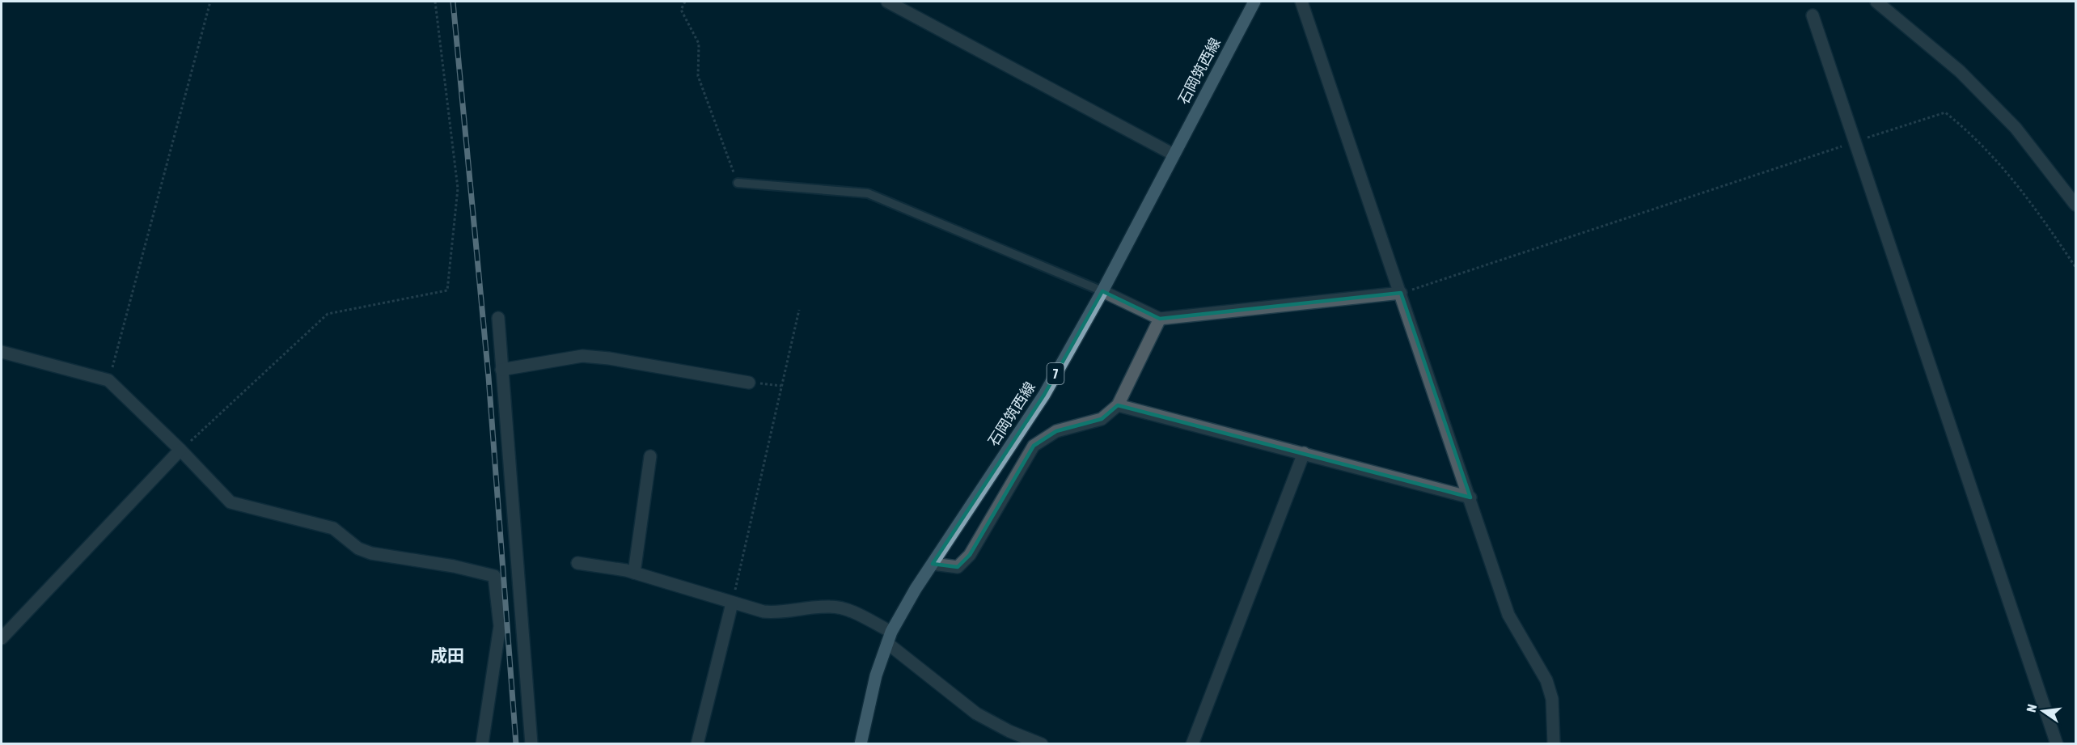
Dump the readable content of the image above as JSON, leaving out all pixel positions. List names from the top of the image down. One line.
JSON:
{"streets":{"main road":["石岡筑西線","7"]},"districts":["成田"],"north":"left"}
